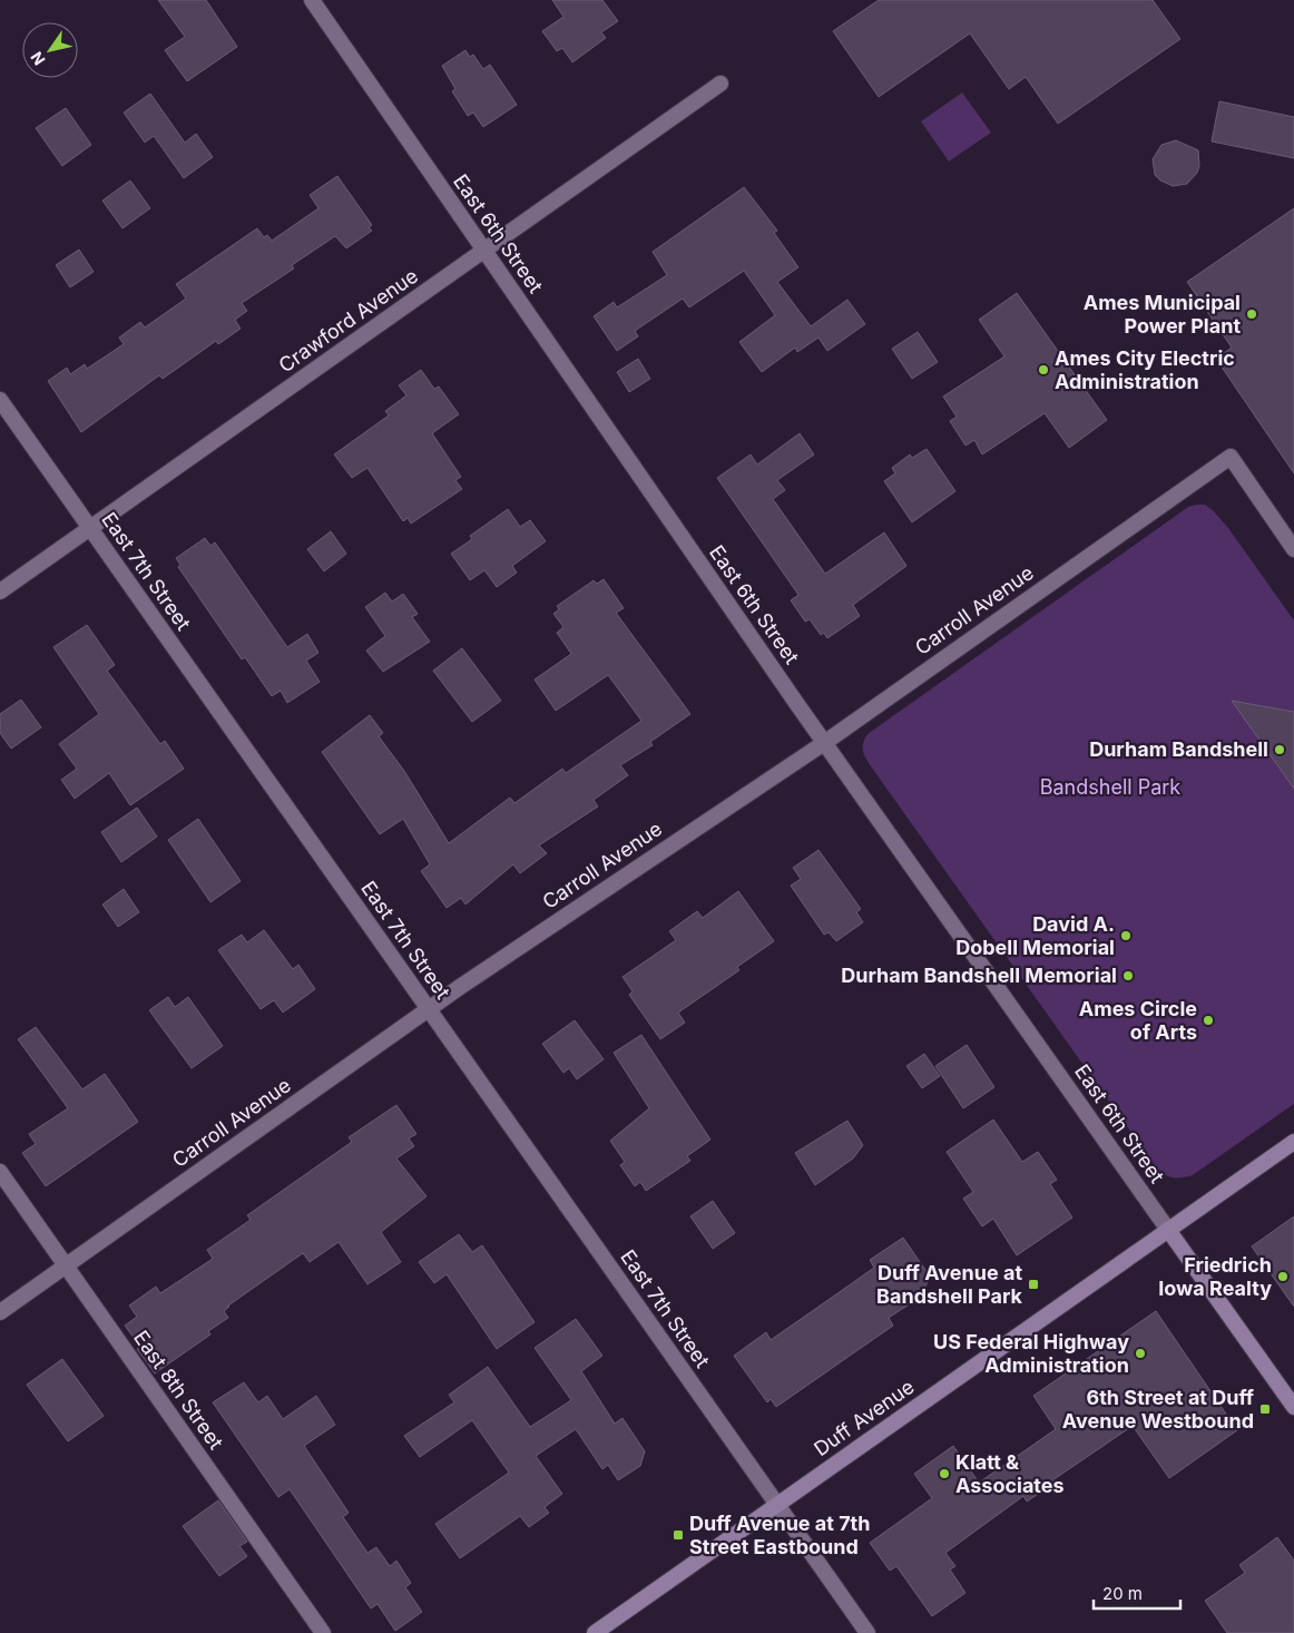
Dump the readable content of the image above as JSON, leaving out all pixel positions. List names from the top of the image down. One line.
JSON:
{"streets":{"main road":["Duff Avenue"],"street":["East 6th Street","Crawford Avenue","East 7th Street","Carroll Avenue","East 8th Street"]},"crossings":[["East 6th Street","Crawford Avenue"],["East 6th Street","Carroll Avenue"],["East 6th Street","Duff Avenue"],["Crawford Avenue","East 7th Street"],["East 7th Street","Carroll Avenue"],["East 7th Street","Duff Avenue"],["Carroll Avenue","East 8th Street"]],"parks":["Bandshell Park"],"places":{"other":["Ames Municipal Power Plant","Ames City Electric Administration","Durham Bandshell","David A. Dobell Memorial","Durham Bandshell Memorial","Ames Circle of Arts","Friedrich Iowa Realty","US Federal Highway Administration","Klatt & Associates"],"transit":["Duff Avenue at Bandshell Park","6th Street at Duff Avenue Westbound","Duff Avenue at 7th Street Eastbound"]},"scale_bar":"20 m","north":"bottom left"}
